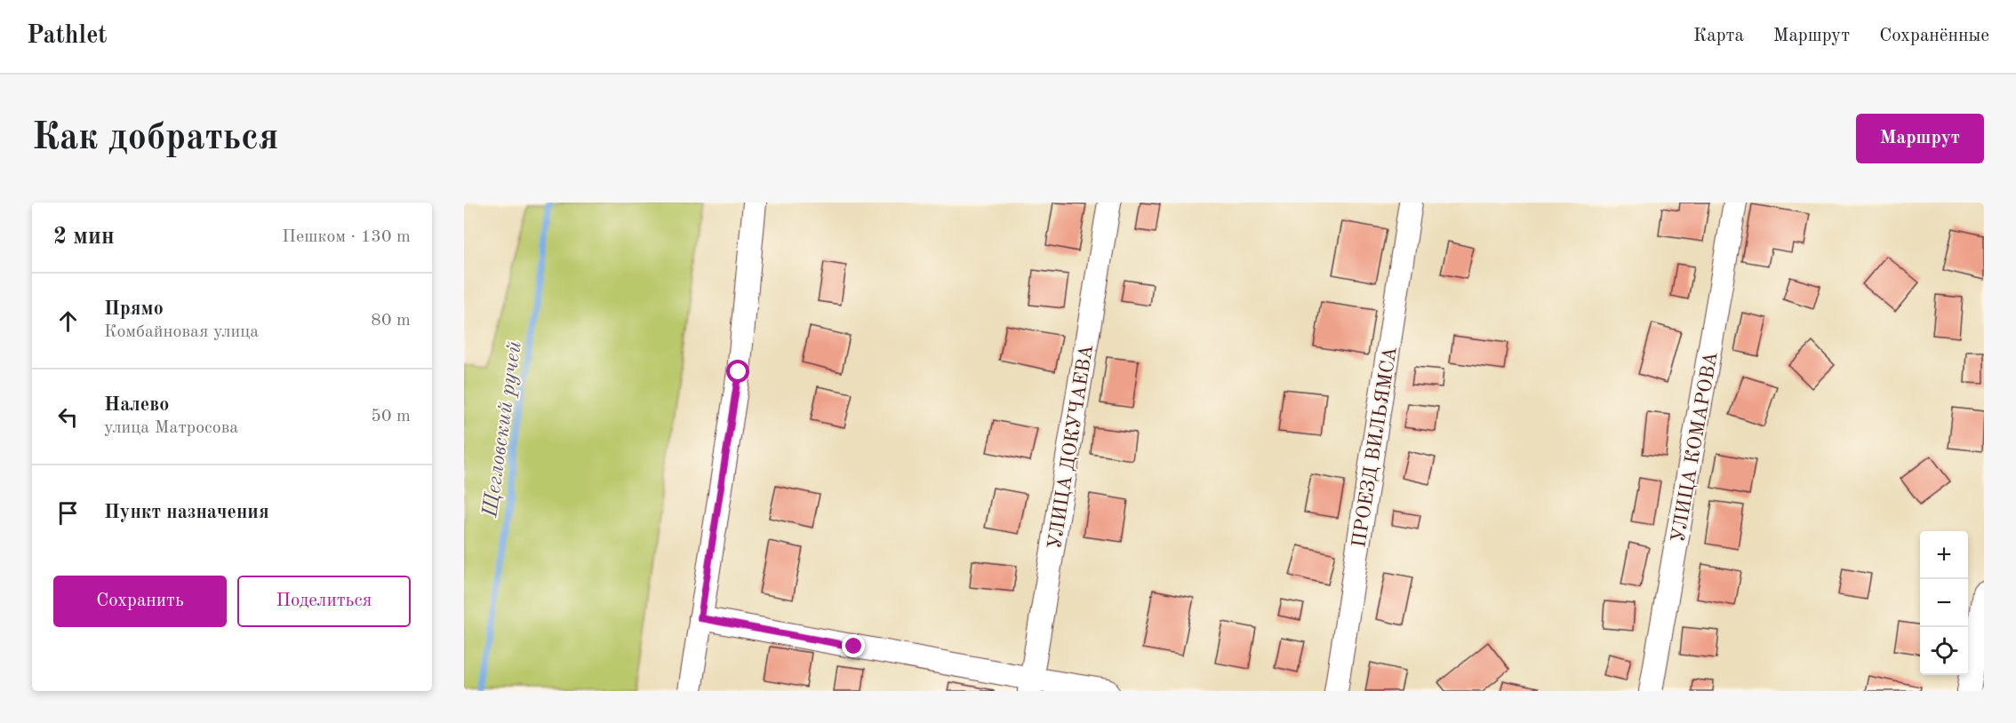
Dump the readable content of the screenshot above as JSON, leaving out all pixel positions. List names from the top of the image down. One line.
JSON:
{"streets":{"street":["УЛИЦА ДОКУЧАЕВА","ПРОЕЗД ВИЛЬЯМСА","УЛИЦА КОМАРОВА"]},"water":["Щегловский ручей"],"page":{"header":"Pathlet","nav":["Карта","Маршрут","Сохранённые"],"buttons":["Маршрут",["Сохранить","Поделиться"]],"title":"Как добраться","heading":["2 мин","Пешком · 130 m"],"list":[["Прямо","Комбайновая улица","80 m"],["Налево","улица Матросова","50 m"],"Пункт назначения"],"map_buttons":["+","−"]}}
